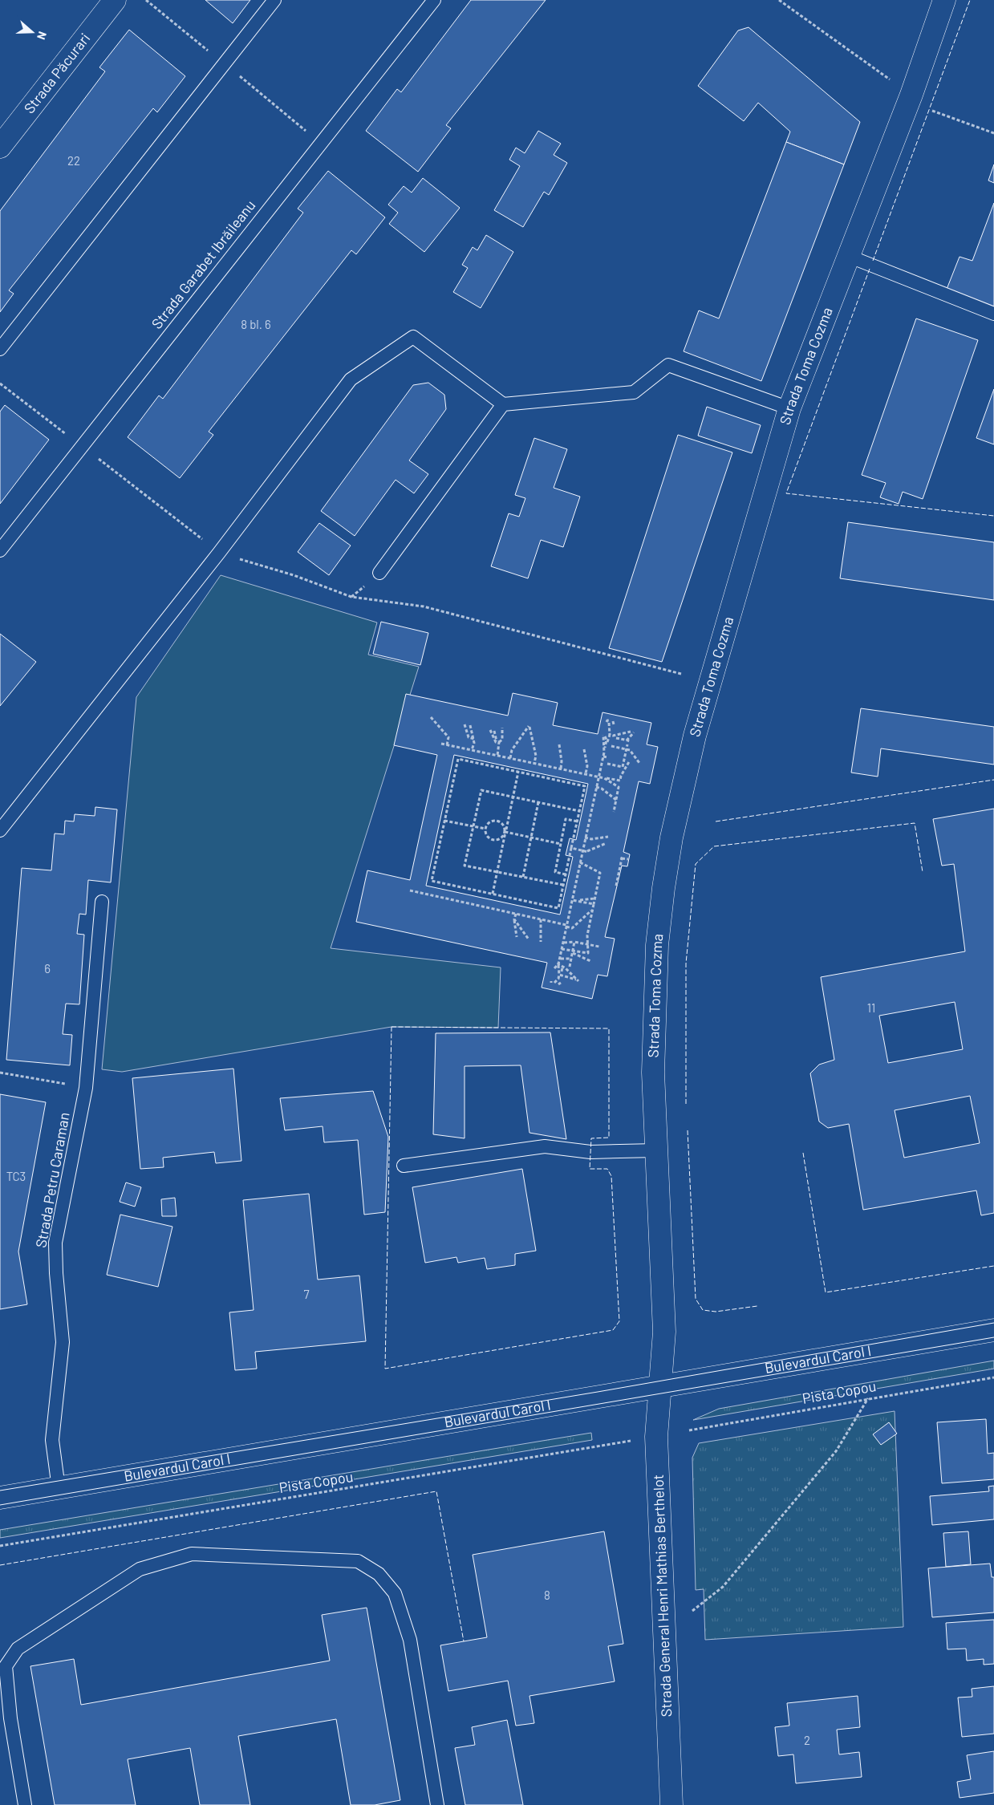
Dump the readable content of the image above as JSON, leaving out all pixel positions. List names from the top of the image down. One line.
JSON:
{"streets":{"street":["Strada Păcurari","Strada Toma Cozma","Bulevardul Carol I","Strada General Henri Mathias Berthelot"],"lane":["Strada Garabet Ibrăileanu","Strada Petru Caraman"],"path":["Pista Copou"]},"crossings":[["Strada Toma Cozma","Bulevardul Carol I"],["Strada Toma Cozma","Strada General Henri Mathias Berthelot"],["Strada Petru Caraman","Bulevardul Carol I"],["Bulevardul Carol I","Strada General Henri Mathias Berthelot"]],"house_numbers":["22","8 bl. 6","6","11","TC3","7","8","2"],"north":"right"}
